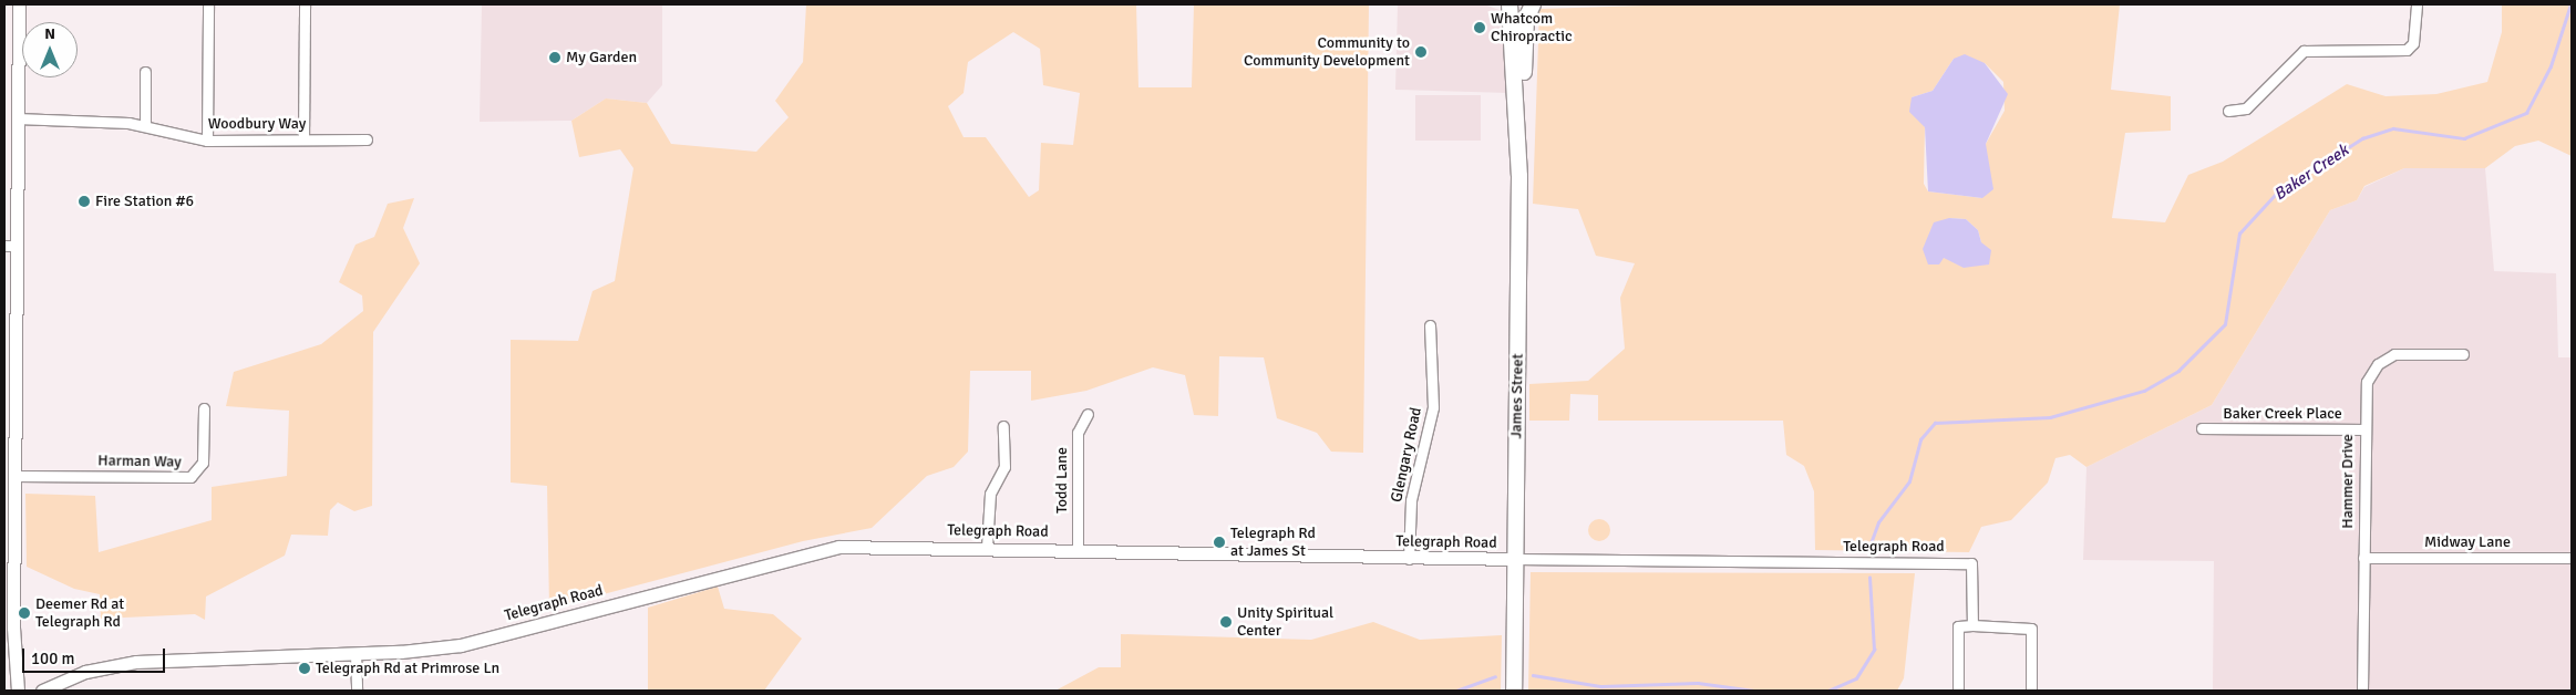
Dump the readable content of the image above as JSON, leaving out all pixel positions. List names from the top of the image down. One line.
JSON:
{"streets":{"main road":["James Street"],"street":["Woodbury Way","Baker Creek Place","Glengary Road","Harman Way","Todd Lane","Hammer Drive","Telegraph Road","Midway Lane"]},"crossings":[["James Street","Telegraph Road"],["Baker Creek Place","Hammer Drive"],["Glengary Road","Telegraph Road"],["Todd Lane","Telegraph Road"],["Hammer Drive","Midway Lane"]],"water":["Baker Creek"],"places":["Whatcom Chiropractic","Community to Community Development","My Garden","Fire Station #6","Telegraph Rd at James St","Deemer Rd at Telegraph Rd","Unity Spiritual Center","Telegraph Rd at Primrose Ln"],"scale_bar":"100 m","north":"top"}
